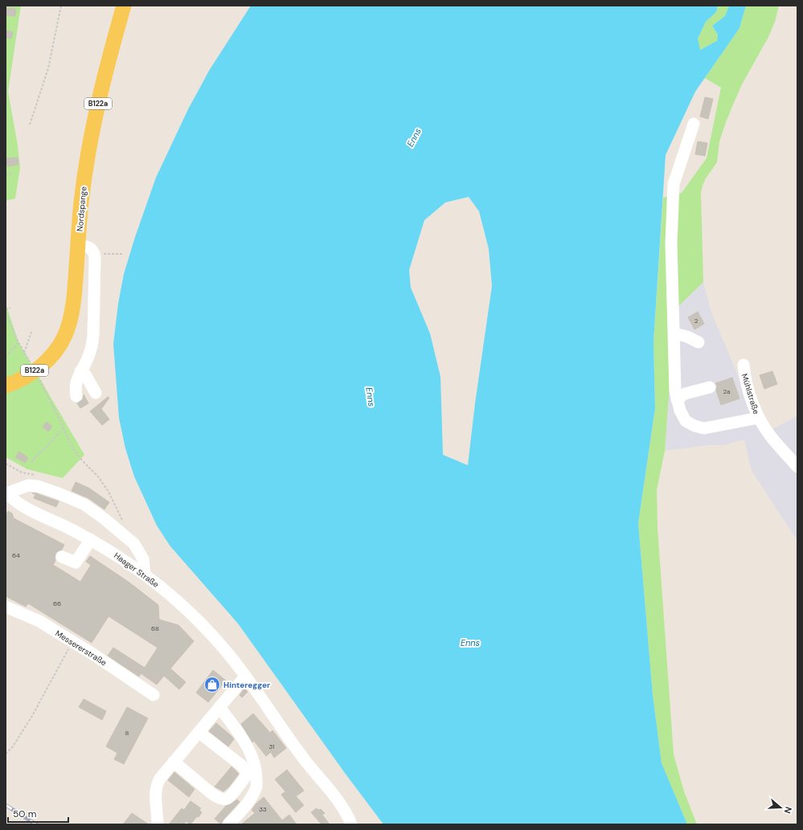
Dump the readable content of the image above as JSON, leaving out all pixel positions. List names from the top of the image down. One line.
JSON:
{"streets":{"main road":["B122a","Nordspange"],"street":["Mühlstraße","Haager Straße","Messererstraße"]},"water":["Enns"],"places":{"shop":["Hinteregger"]},"house_numbers":["2","2a","64","66","68","8","31","33"],"scale_bar":"50 m","north":"right"}
